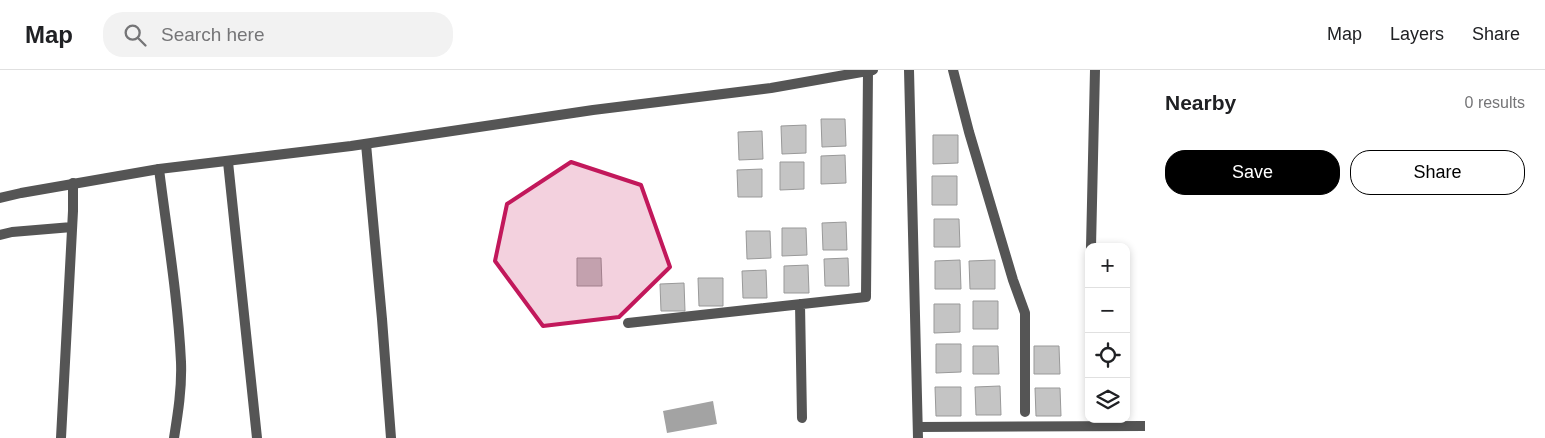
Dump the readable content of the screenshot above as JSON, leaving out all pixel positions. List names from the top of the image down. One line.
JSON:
{"page":{"header":"Map","search":"Search here","nav":["Map","Layers","Share"],"heading":["Nearby","0 results"],"buttons":["Save","Share"],"map_buttons":["+","−"]}}
